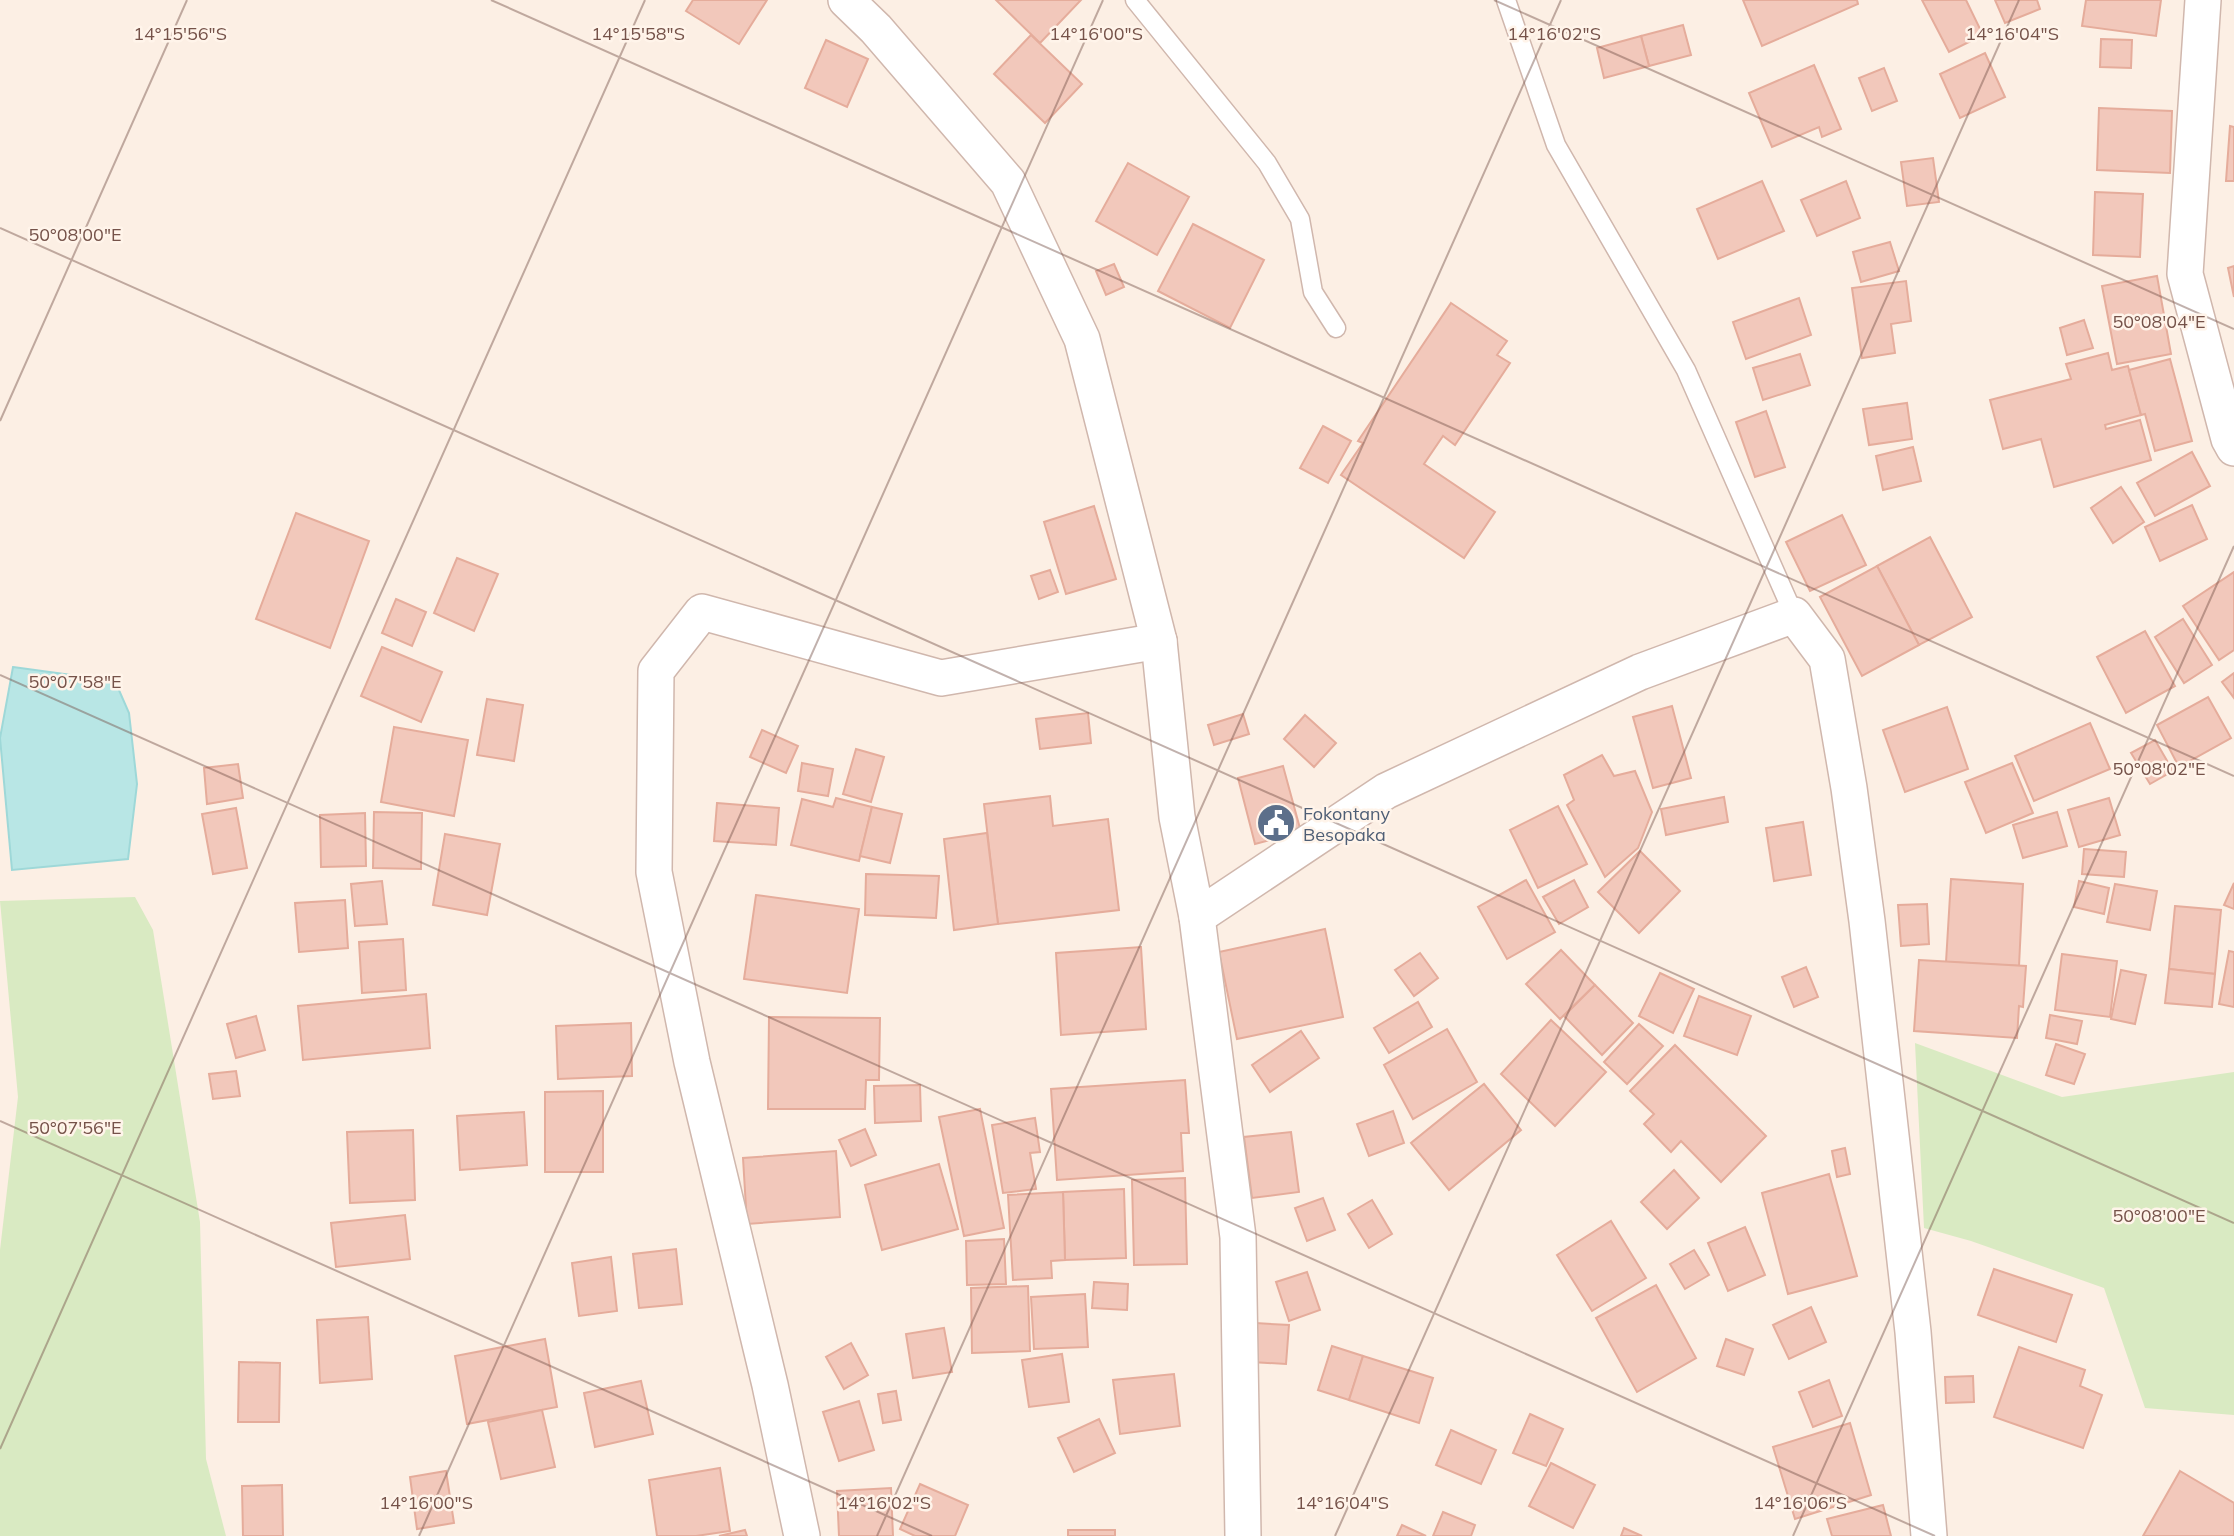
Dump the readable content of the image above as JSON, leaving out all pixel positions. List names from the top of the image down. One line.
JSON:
{"places":{"public building":["Fokontany Besopaka"]},"coordinates":["14°15'58\"S","14°16'00\"S","14°16'02\"S","14°16'04\"S","14°15'56\"S","50°08'00\"E","50°08'04\"E","50°07'58\"E","50°08'02\"E","50°07'56\"E","14°16'06\"S"]}
